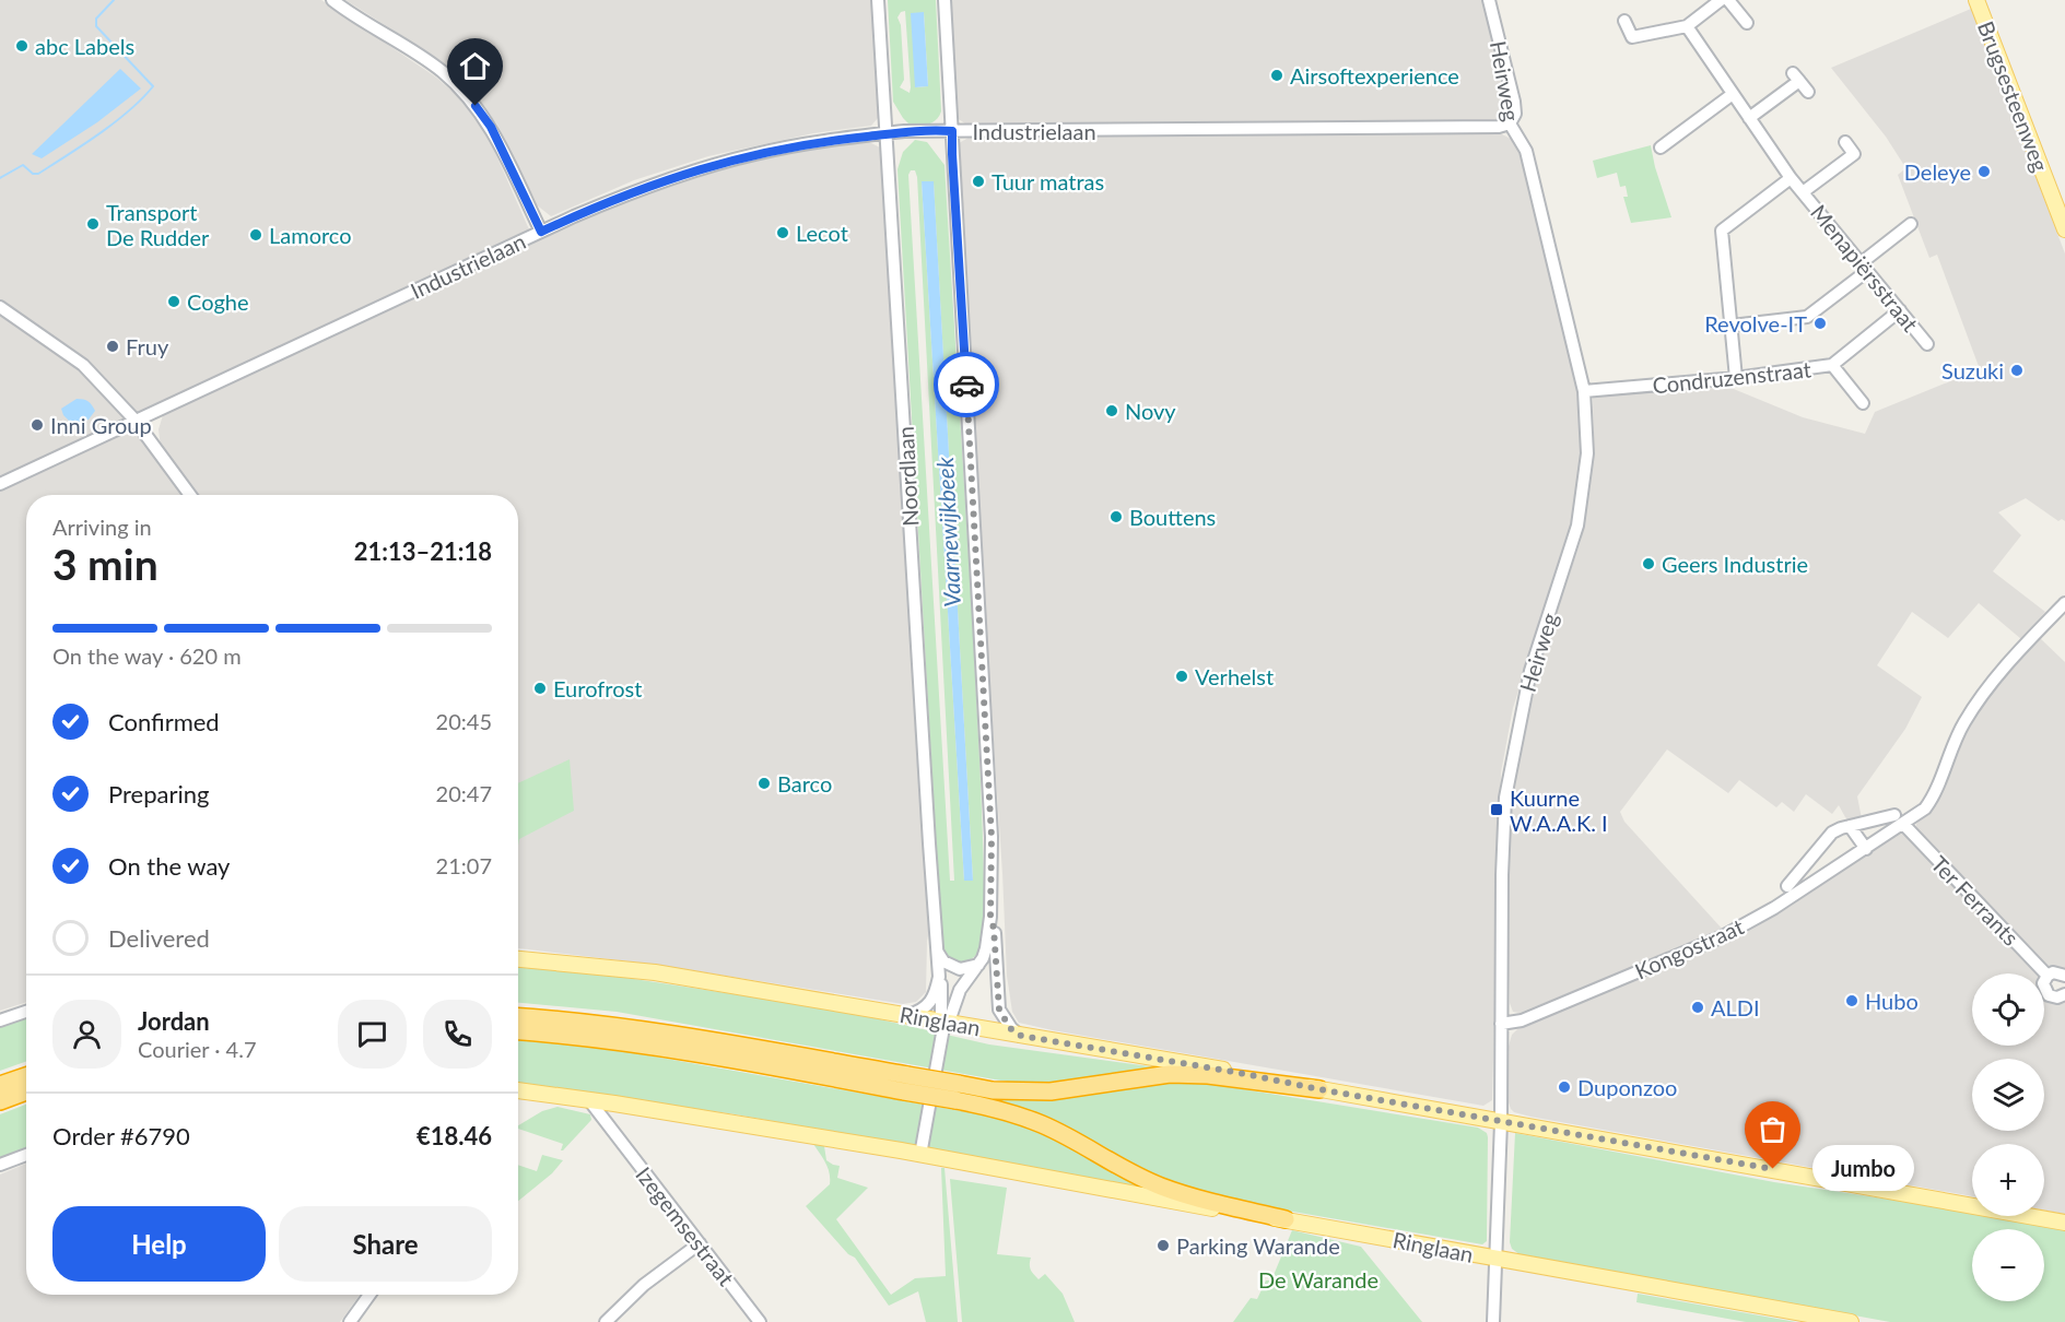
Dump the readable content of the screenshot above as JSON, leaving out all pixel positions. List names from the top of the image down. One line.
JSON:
{"streets":{"main road":["Brugsesteenweg","Ringlaan"],"street":["Heirweg","Industrielaan","Menapiërsstraat","Condruzenstraat","Noordlaan","Ter Ferrants","Kongostraat","Izegemsestraat"]},"crossings":[["Heirweg","Industrielaan"],["Heirweg","Condruzenstraat"],["Heirweg","Kongostraat"],["Heirweg","Ringlaan"],["Industrielaan","Noordlaan"],["Menapiërsstraat","Condruzenstraat"],["Noordlaan","Ringlaan"],["Ter Ferrants","Kongostraat"],["Ringlaan","Izegemsestraat"]],"water":["Vaarnewijkbeek"],"parks":["De Warande"],"places":{"other":["abc Labels","Airsoftexperience","Deleye","Tuur matras","Transport De Rudder","Lecot","Lamorco","Coghe","Revolve-IT","Fruy","Suzuki","Novy","Inni Group","Bouttens","Geers Industrie","Verhelst","Eurofrost","Barco","Hubo","ALDI","Duponzoo","Jumbo","Parking Warande"],"transit":["Kuurne W.A.A.K. I"]},"page":{"heading":["3 min","Arriving in","21:13–21:18"],"panel":["Jordan","Courier · 4.7","Order #6790","€18.46"],"bar":"On the way · 620 m","list":[["Confirmed","20:45"],["Preparing","20:47"],["On the way","21:07"],"Delivered"],"map_buttons":["+","−"],"bubble":"Jumbo","buttons":["Help","Share"]}}
